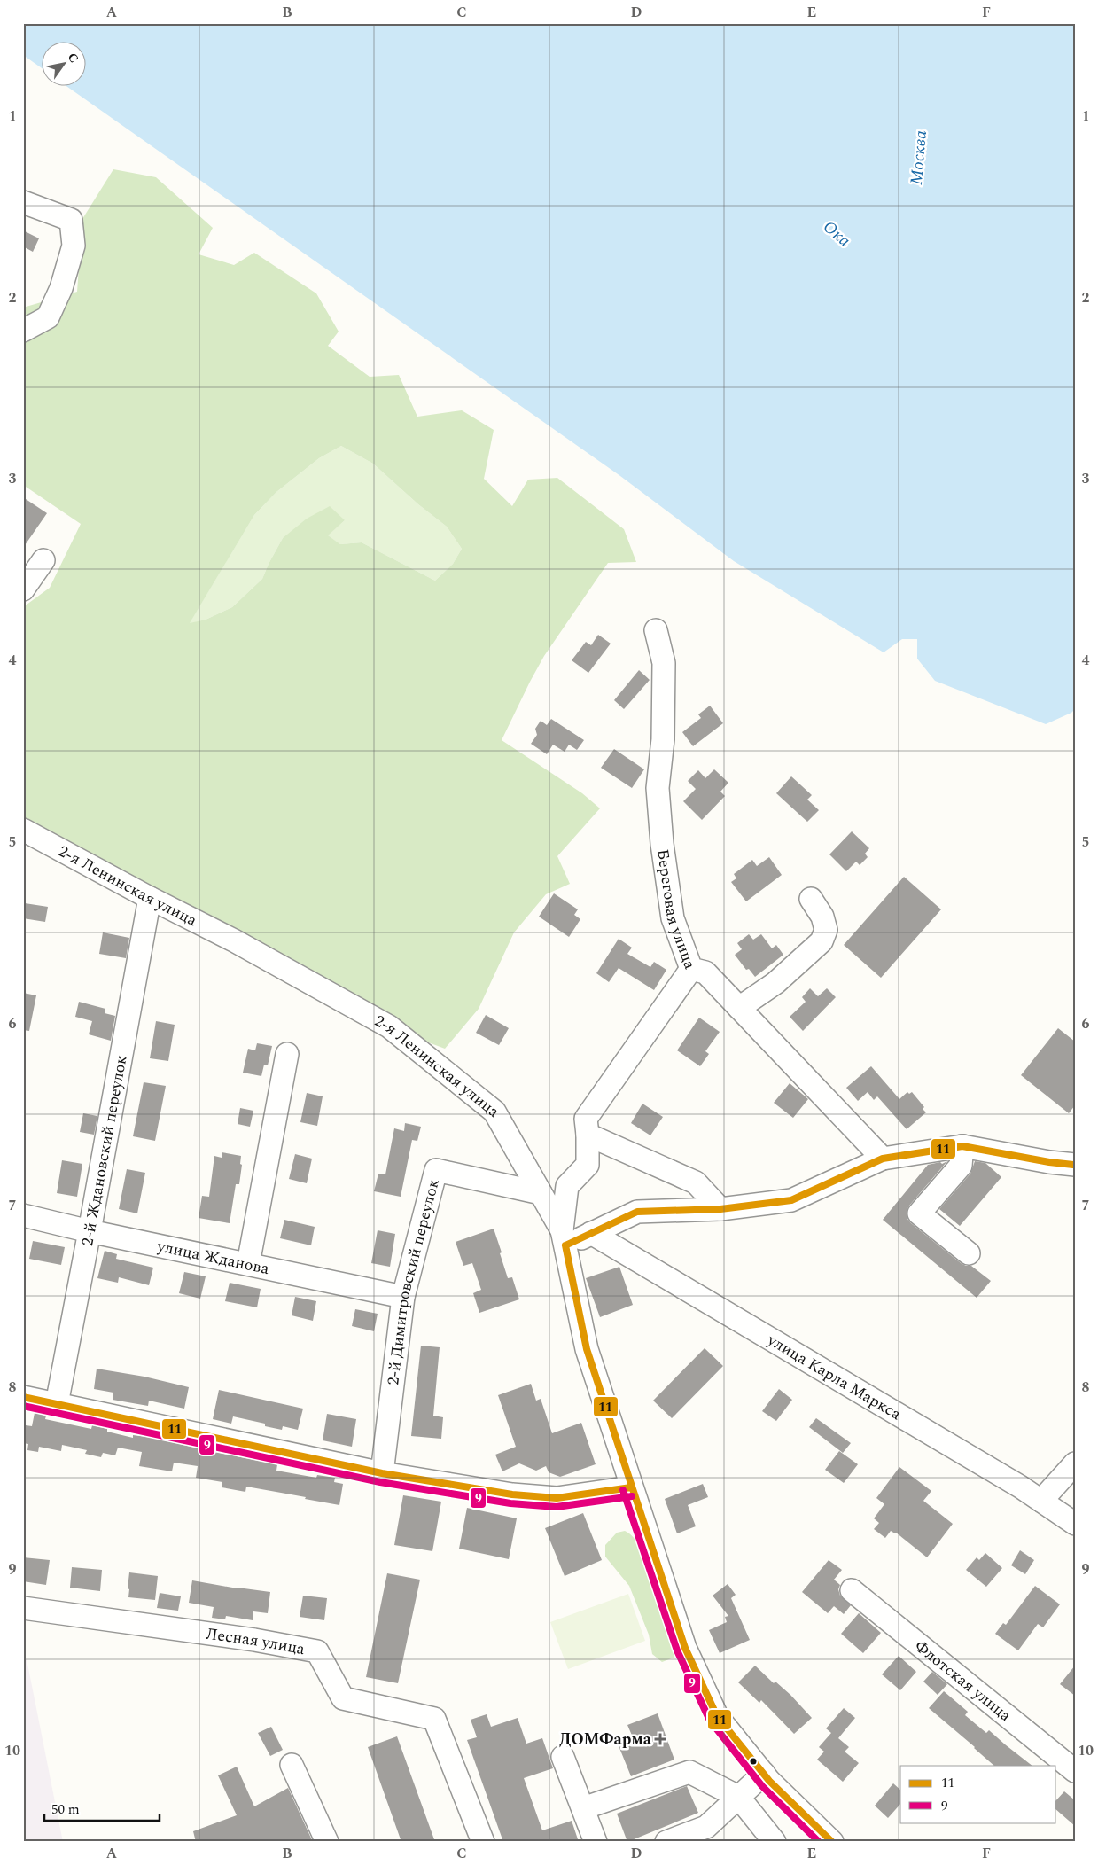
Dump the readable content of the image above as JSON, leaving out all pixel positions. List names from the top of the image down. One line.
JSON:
{"streets":{"street":["2-я Ленинская улица","Береговая улица","2-й Ждановский переулок","улица Жданова","2-й Димитровский переулок","улица Карла Маркса","Лесная улица","Флотская улица"]},"crossings":[["2-я Ленинская улица","2-й Ждановский переулок"],["2-я Ленинская улица","2-й Димитровский переулок"],["2-й Ждановский переулок","улица Жданова"],["улица Жданова","2-й Димитровский переулок"]],"water":["Москва","Ока"],"places":{"health":["ДОМФарма"]},"lines":["transit line 11","transit line 9"],"legend":["11","9"],"scale_bar":"50 m","north":"top right","grid":{"columns":["A","B","C","D","E","F"],"rows":["1","2","3","4","5","6","7","8","9","10"]}}
